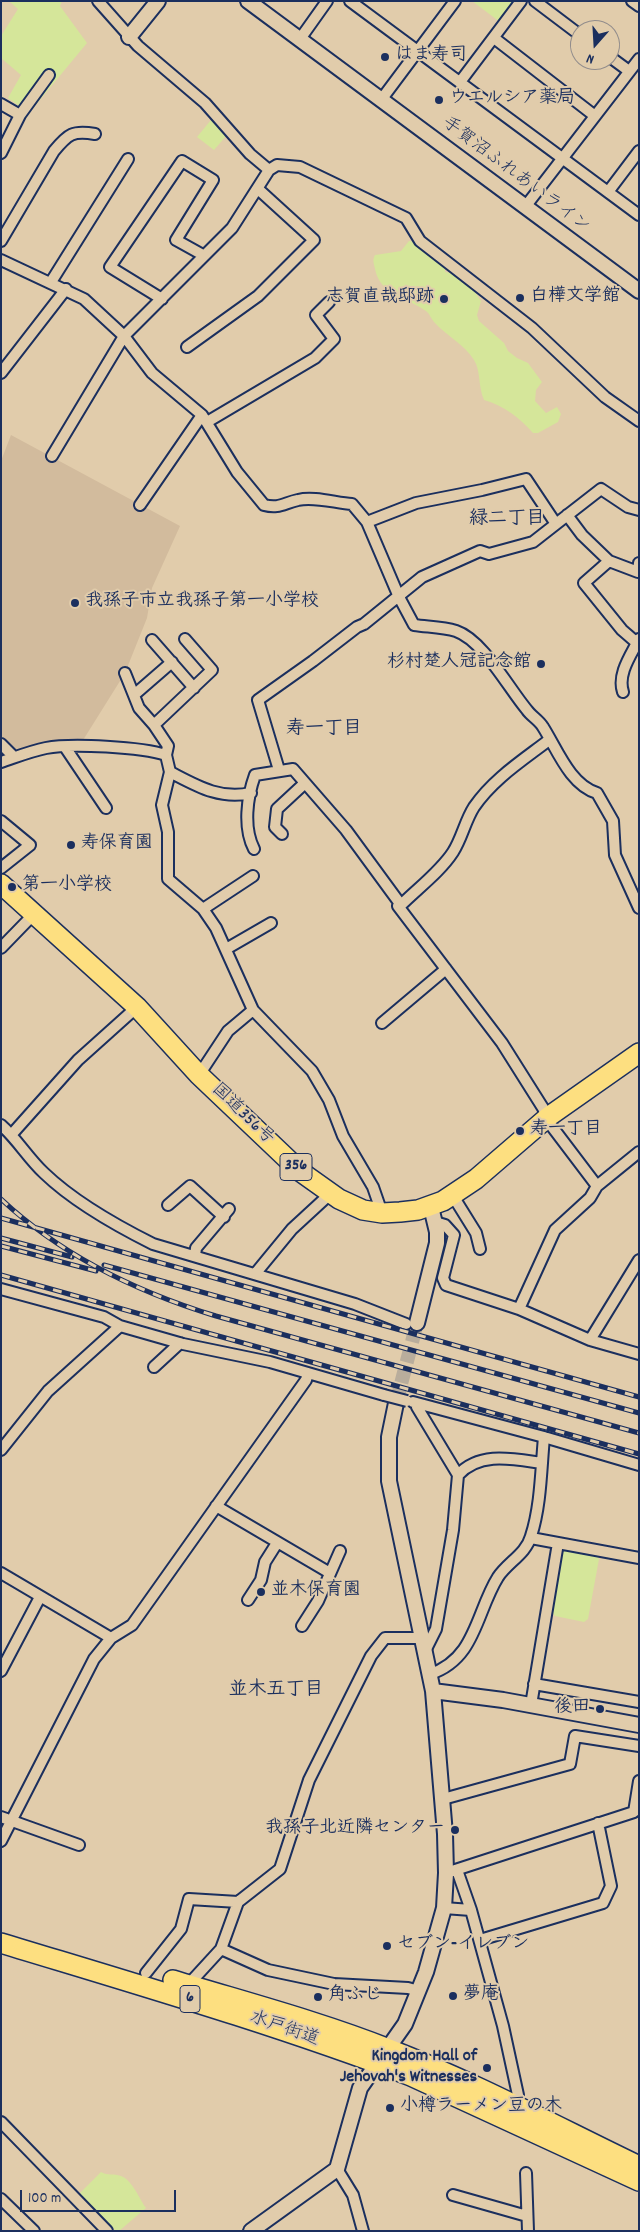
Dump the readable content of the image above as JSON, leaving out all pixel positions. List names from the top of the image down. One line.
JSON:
{"streets":{"highway":["国道356号","356","6","水戸街道"],"street":["手賀沼ふれあいライン"]},"districts":["緑二丁目","寿一丁目","並木五丁目"],"places":["はま寿司","ウエルシア薬局","白樺文学館","志賀直哉邸跡","我孫子市立我孫子第一小学校","杉村楚人冠記念館","寿保育園","第一小学校","寿一丁目","並木保育園","後田","我孫子北近隣センター","セブン-イレブン","夢庵","角ふじ","Kingdom Hall of Jehovah's Witnesses","小樽ラーメン豆の木"],"scale_bar":"100 m","north":"bottom"}
